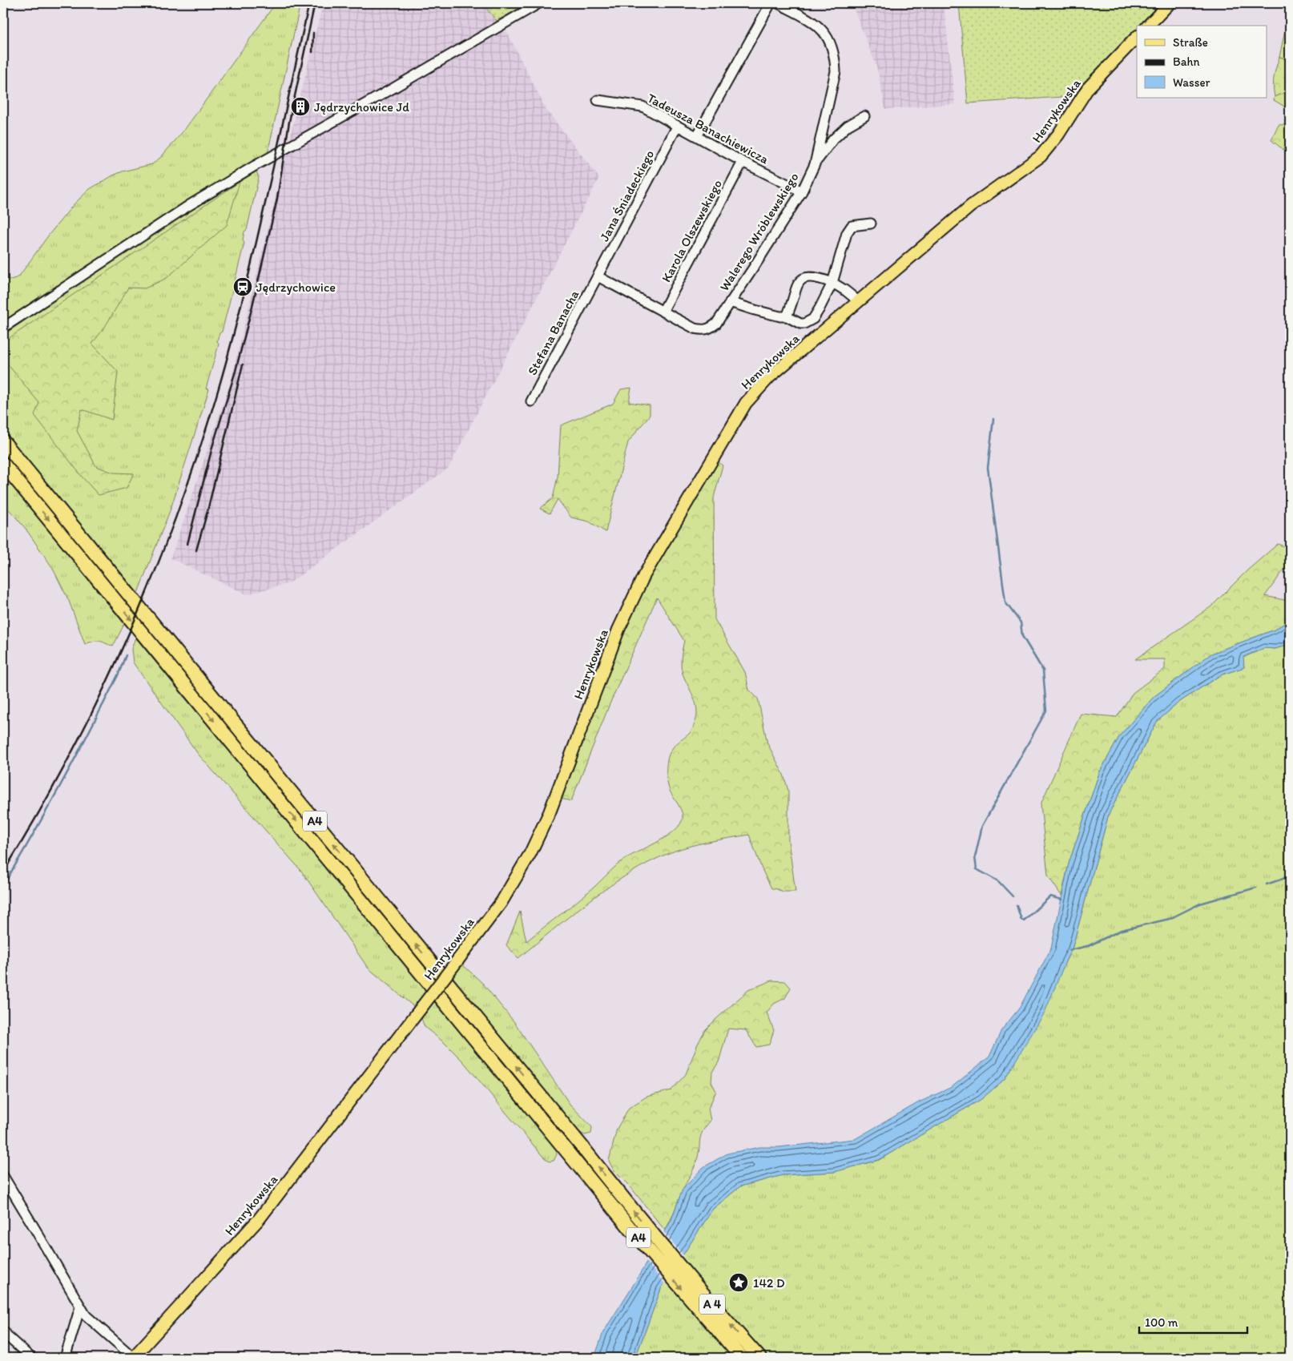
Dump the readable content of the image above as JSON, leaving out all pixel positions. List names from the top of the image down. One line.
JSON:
{"streets":{"highway":["A4","A 4"],"main road":["Henrykowska"],"street":["Tadeusza Banachiewicza","Jana Śniadeckiego","Karola Olszewskiego","Walerego Wróblewskiego","Stefana Banacha"]},"crossings":[["Tadeusza Banachiewicza","Jana Śniadeckiego"],["Tadeusza Banachiewicza","Karola Olszewskiego"],["Tadeusza Banachiewicza","Walerego Wróblewskiego"],["Jana Śniadeckiego","Stefana Banacha"],["A4","A 4"]],"places":{"building":["Jędrzychowice Jd"],"station":["Jędrzychowice"],"place":["142 D"]},"legend":["Straße","Bahn","Wasser"],"scale_bar":"100 m"}
